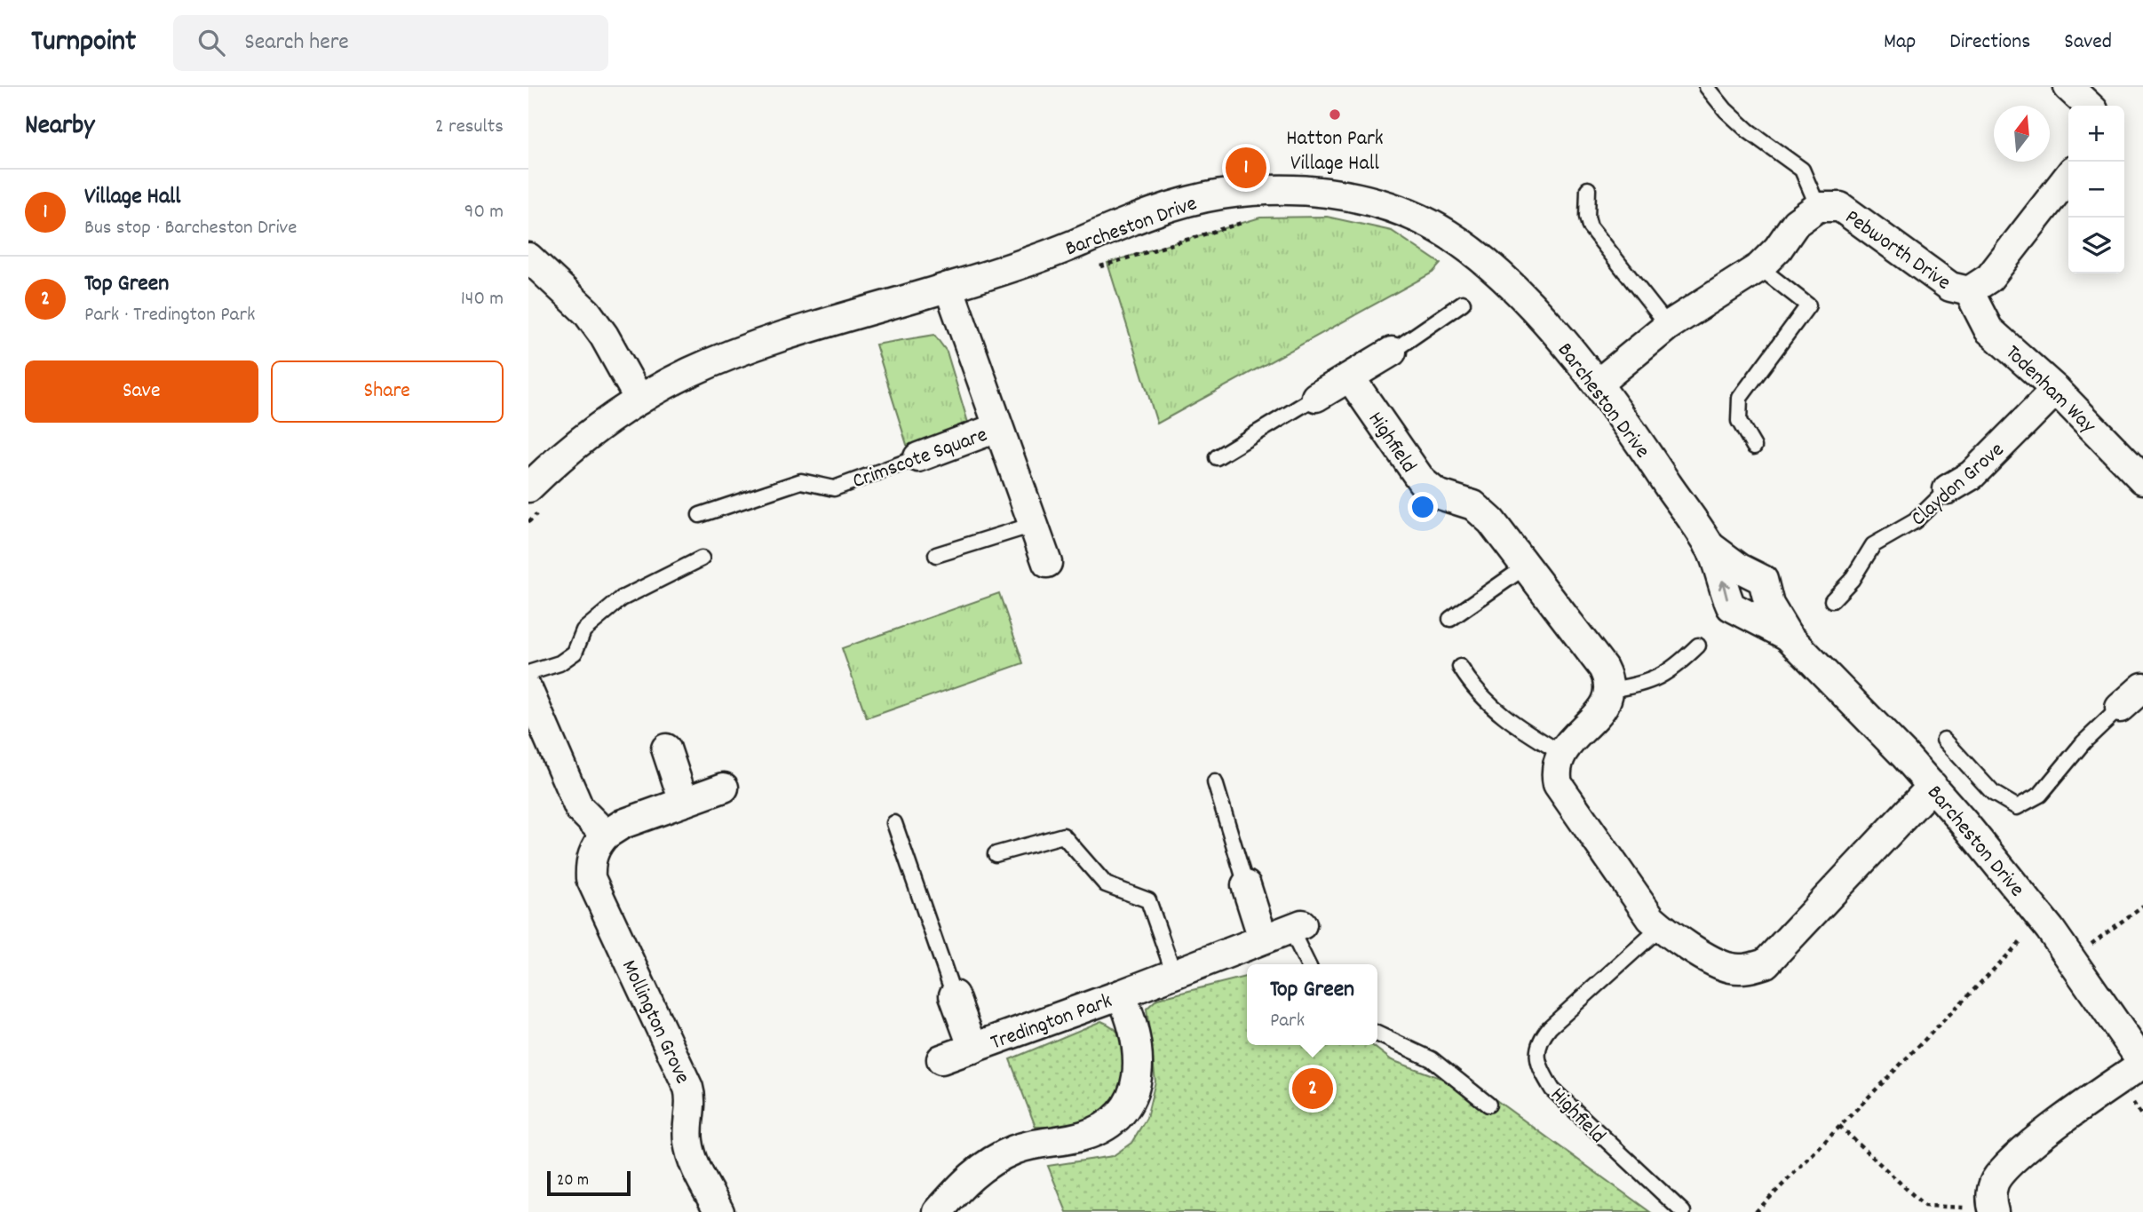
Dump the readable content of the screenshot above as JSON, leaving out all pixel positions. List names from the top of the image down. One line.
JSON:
{"streets":{"street":["Barcheston Drive","Pebworth Drive","Todenham Way","Highfield","Crimscote Square","Claydon Grove","Tredington Park","Mollington Grove"]},"crossings":[["Barcheston Drive","Pebworth Drive"],["Barcheston Drive","Crimscote Square"],["Pebworth Drive","Todenham Way"],["Todenham Way","Claydon Grove"]],"places":["Hatton Park Village Hall"],"scale_bar":"20 m","north":"top","page":{"header":"Turnpoint","search":"Search here","nav":["Map","Directions","Saved"],"heading":["Nearby","2 results"],"map_buttons":["+","−"],"pins":["1","2"],"list":[{"mark":"1","name":"Village Hall","note":"Bus stop · Barcheston Drive","value":"90 m"},{"mark":"2","name":"Top Green","note":"Park · Tredington Park","value":"140 m"}],"buttons":["Save","Share"],"popup":["Top Green","Park"],"scale":"20 m"}}
